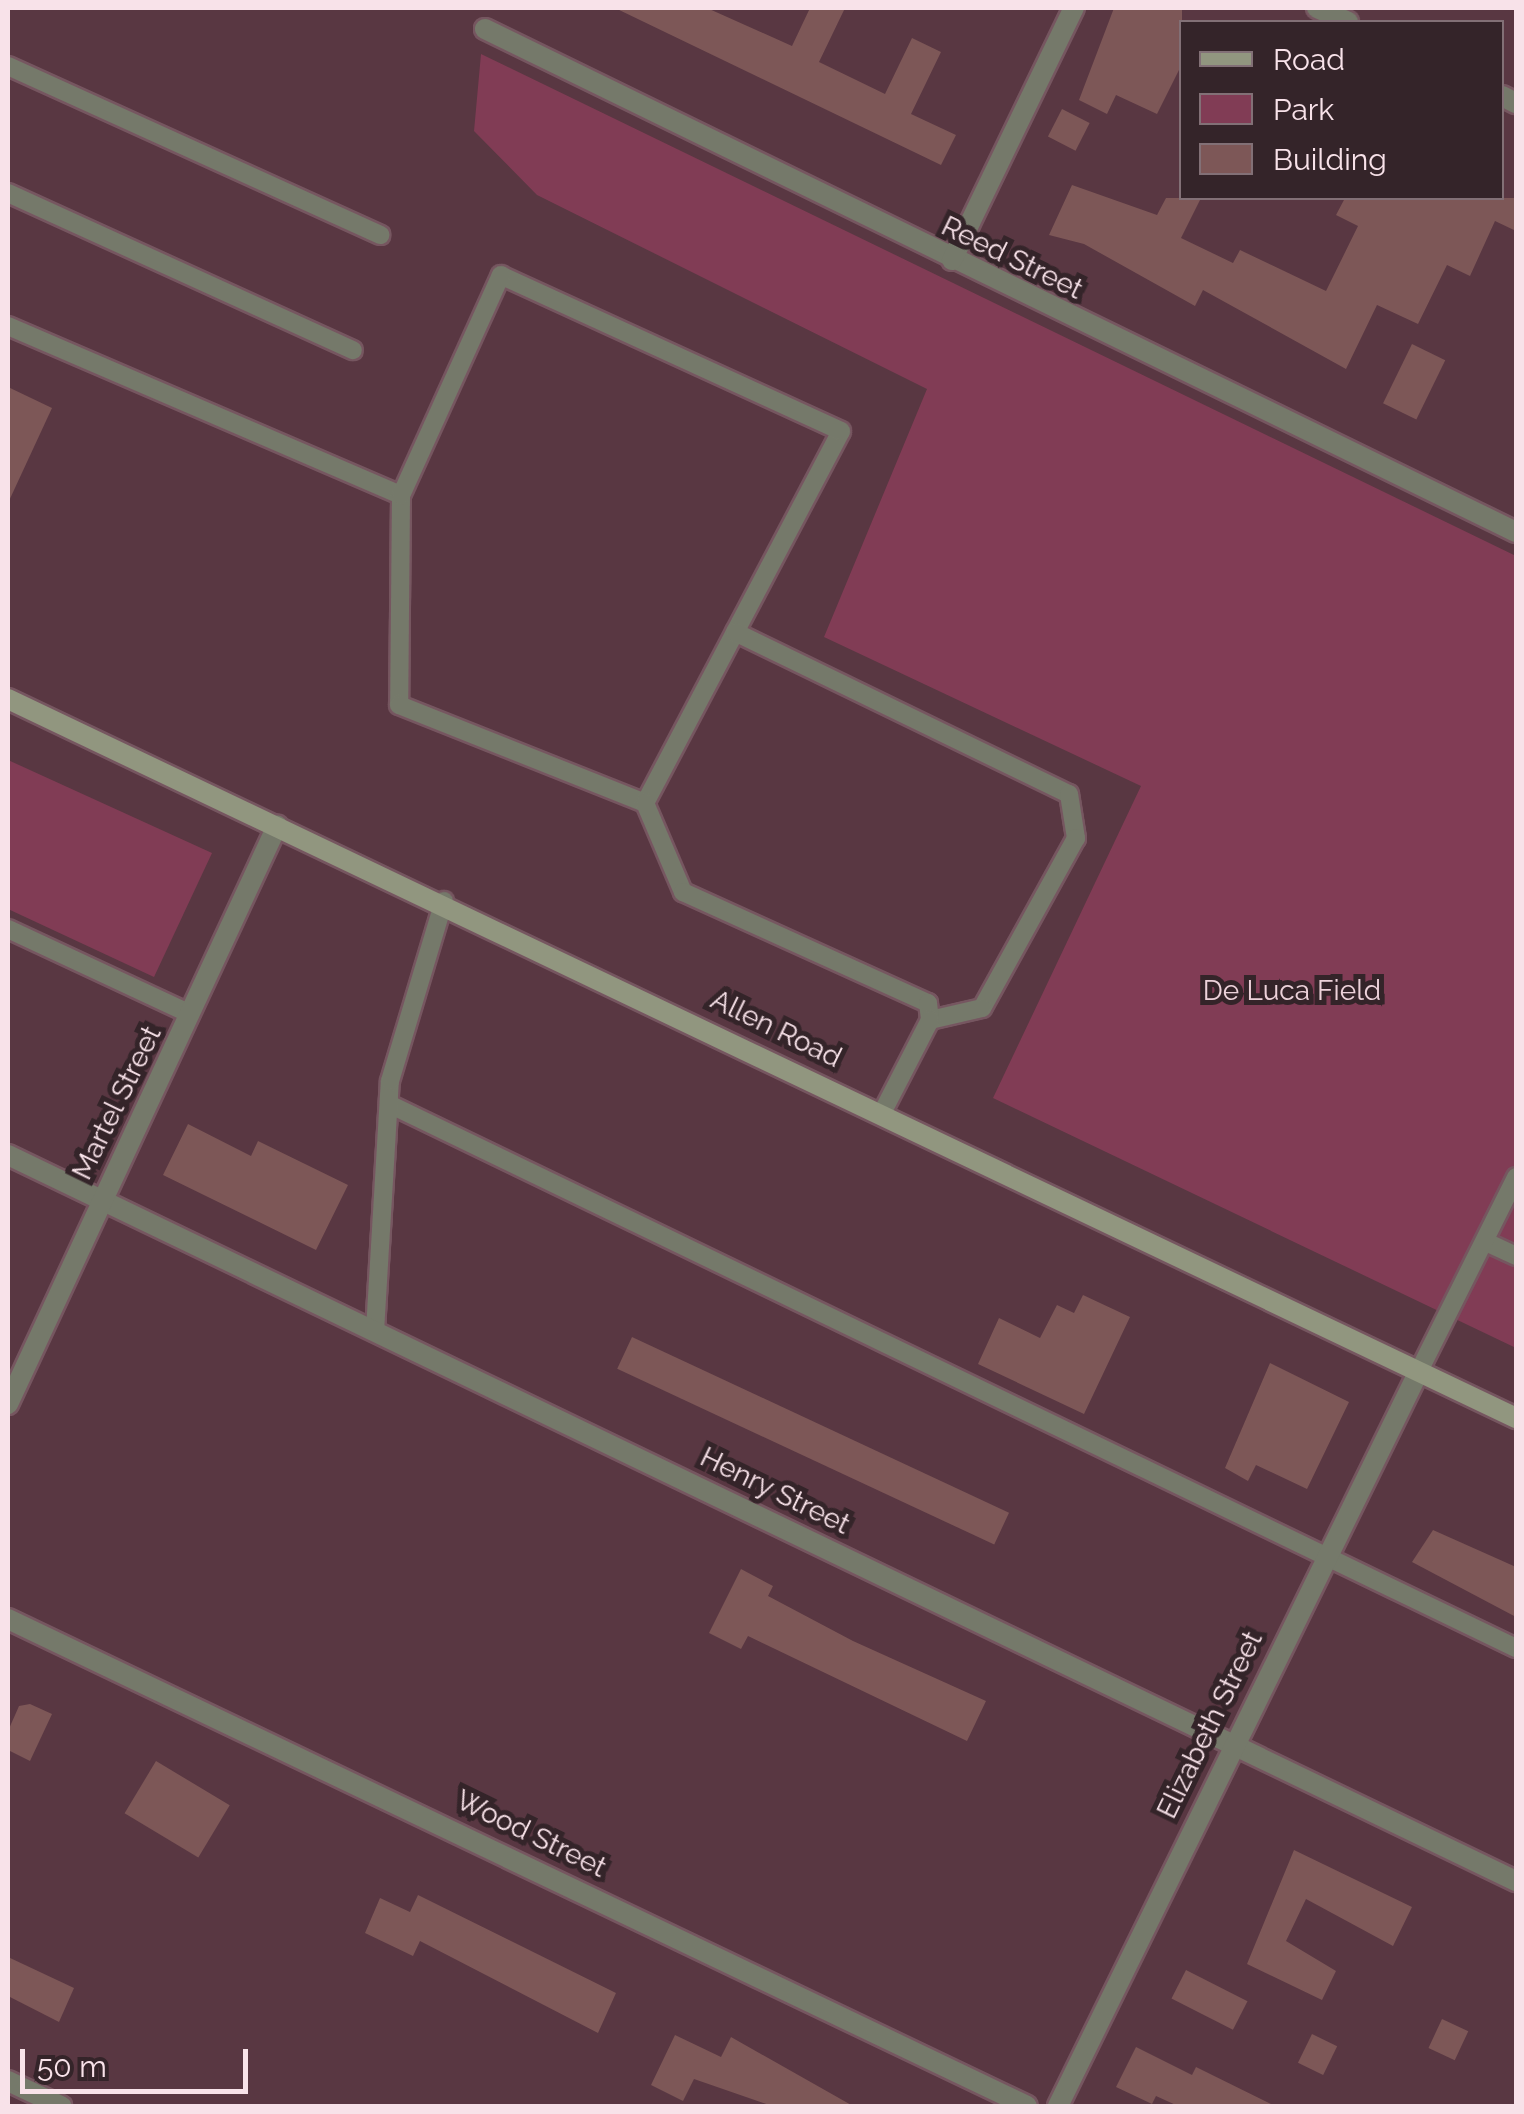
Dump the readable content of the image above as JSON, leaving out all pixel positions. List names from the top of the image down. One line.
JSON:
{"streets":{"main road":["Allen Road"],"street":["Reed Street","Martel Street","Henry Street","Elizabeth Street","Wood Street"]},"crossings":[["Allen Road","Martel Street"],["Allen Road","Elizabeth Street"],["Martel Street","Henry Street"],["Henry Street","Elizabeth Street"]],"parks":["De Luca Field"],"legend":["Road","Park","Building"],"scale_bar":"50 m"}
